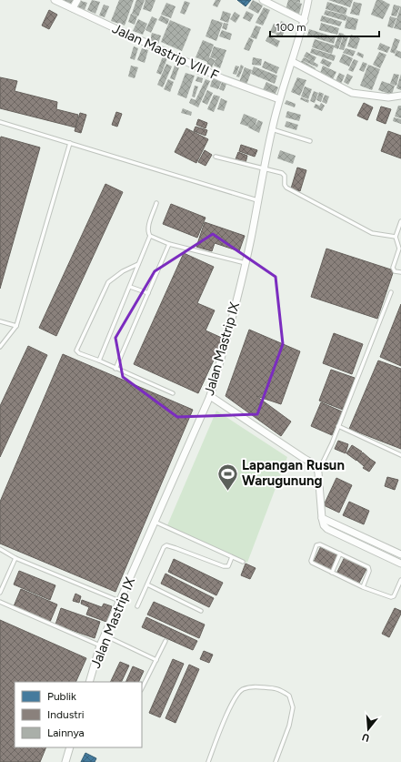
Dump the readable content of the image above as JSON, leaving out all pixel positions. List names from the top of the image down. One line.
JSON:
{"streets":{"street":["Jalan Mastrip VIII F","Jalan Mastrip IX"]},"crossings":[["Jalan Mastrip VIII F","Jalan Mastrip IX"]],"places":{"sports":["Lapangan Rusun Warugunung"]},"legend":["Publik","Industri","Lainnya"],"scale_bar":"100 m","north":"bottom"}
